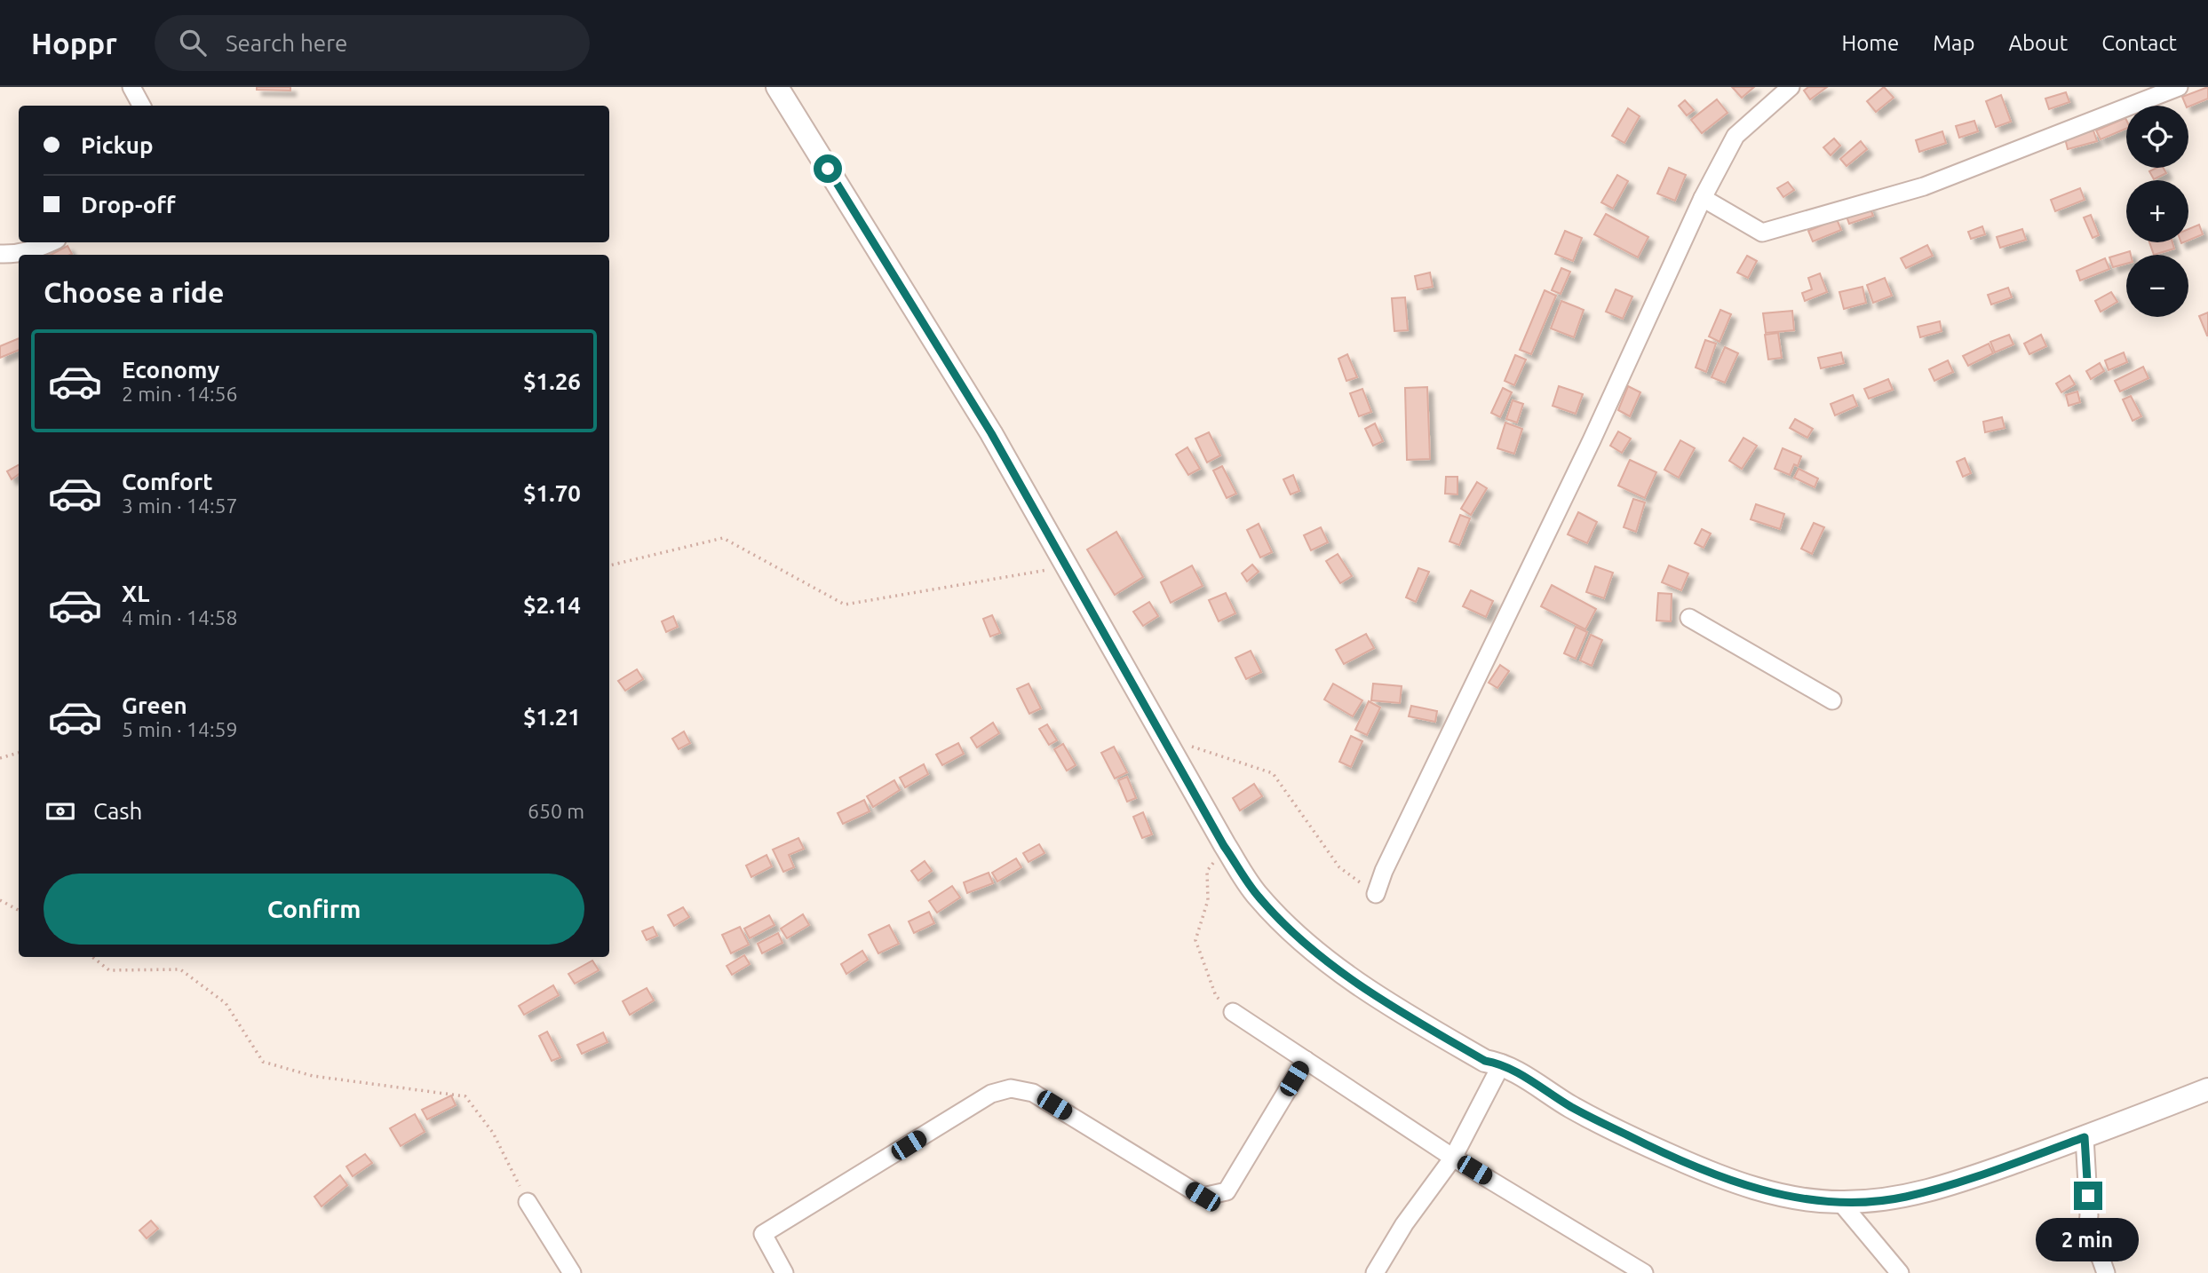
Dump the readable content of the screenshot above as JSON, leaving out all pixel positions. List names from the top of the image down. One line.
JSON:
{"page":{"header":"Hoppr","search":"Search here","nav":["Home","Map","About","Contact"],"map_buttons":["+","−"],"banner":["Pickup","Drop-off"],"heading":"Choose a ride","list":[{"name":"Economy","note":"2 min · 14:56","value":"$1.26"},{"name":"Comfort","note":"3 min · 14:57","value":"$1.70"},{"name":"XL","note":"4 min · 14:58","value":"$2.14"},{"name":"Green","note":"5 min · 14:59","value":"$1.21"}],"pay":["Cash","650 m"],"buttons":"Confirm","bubble":"2 min"}}
